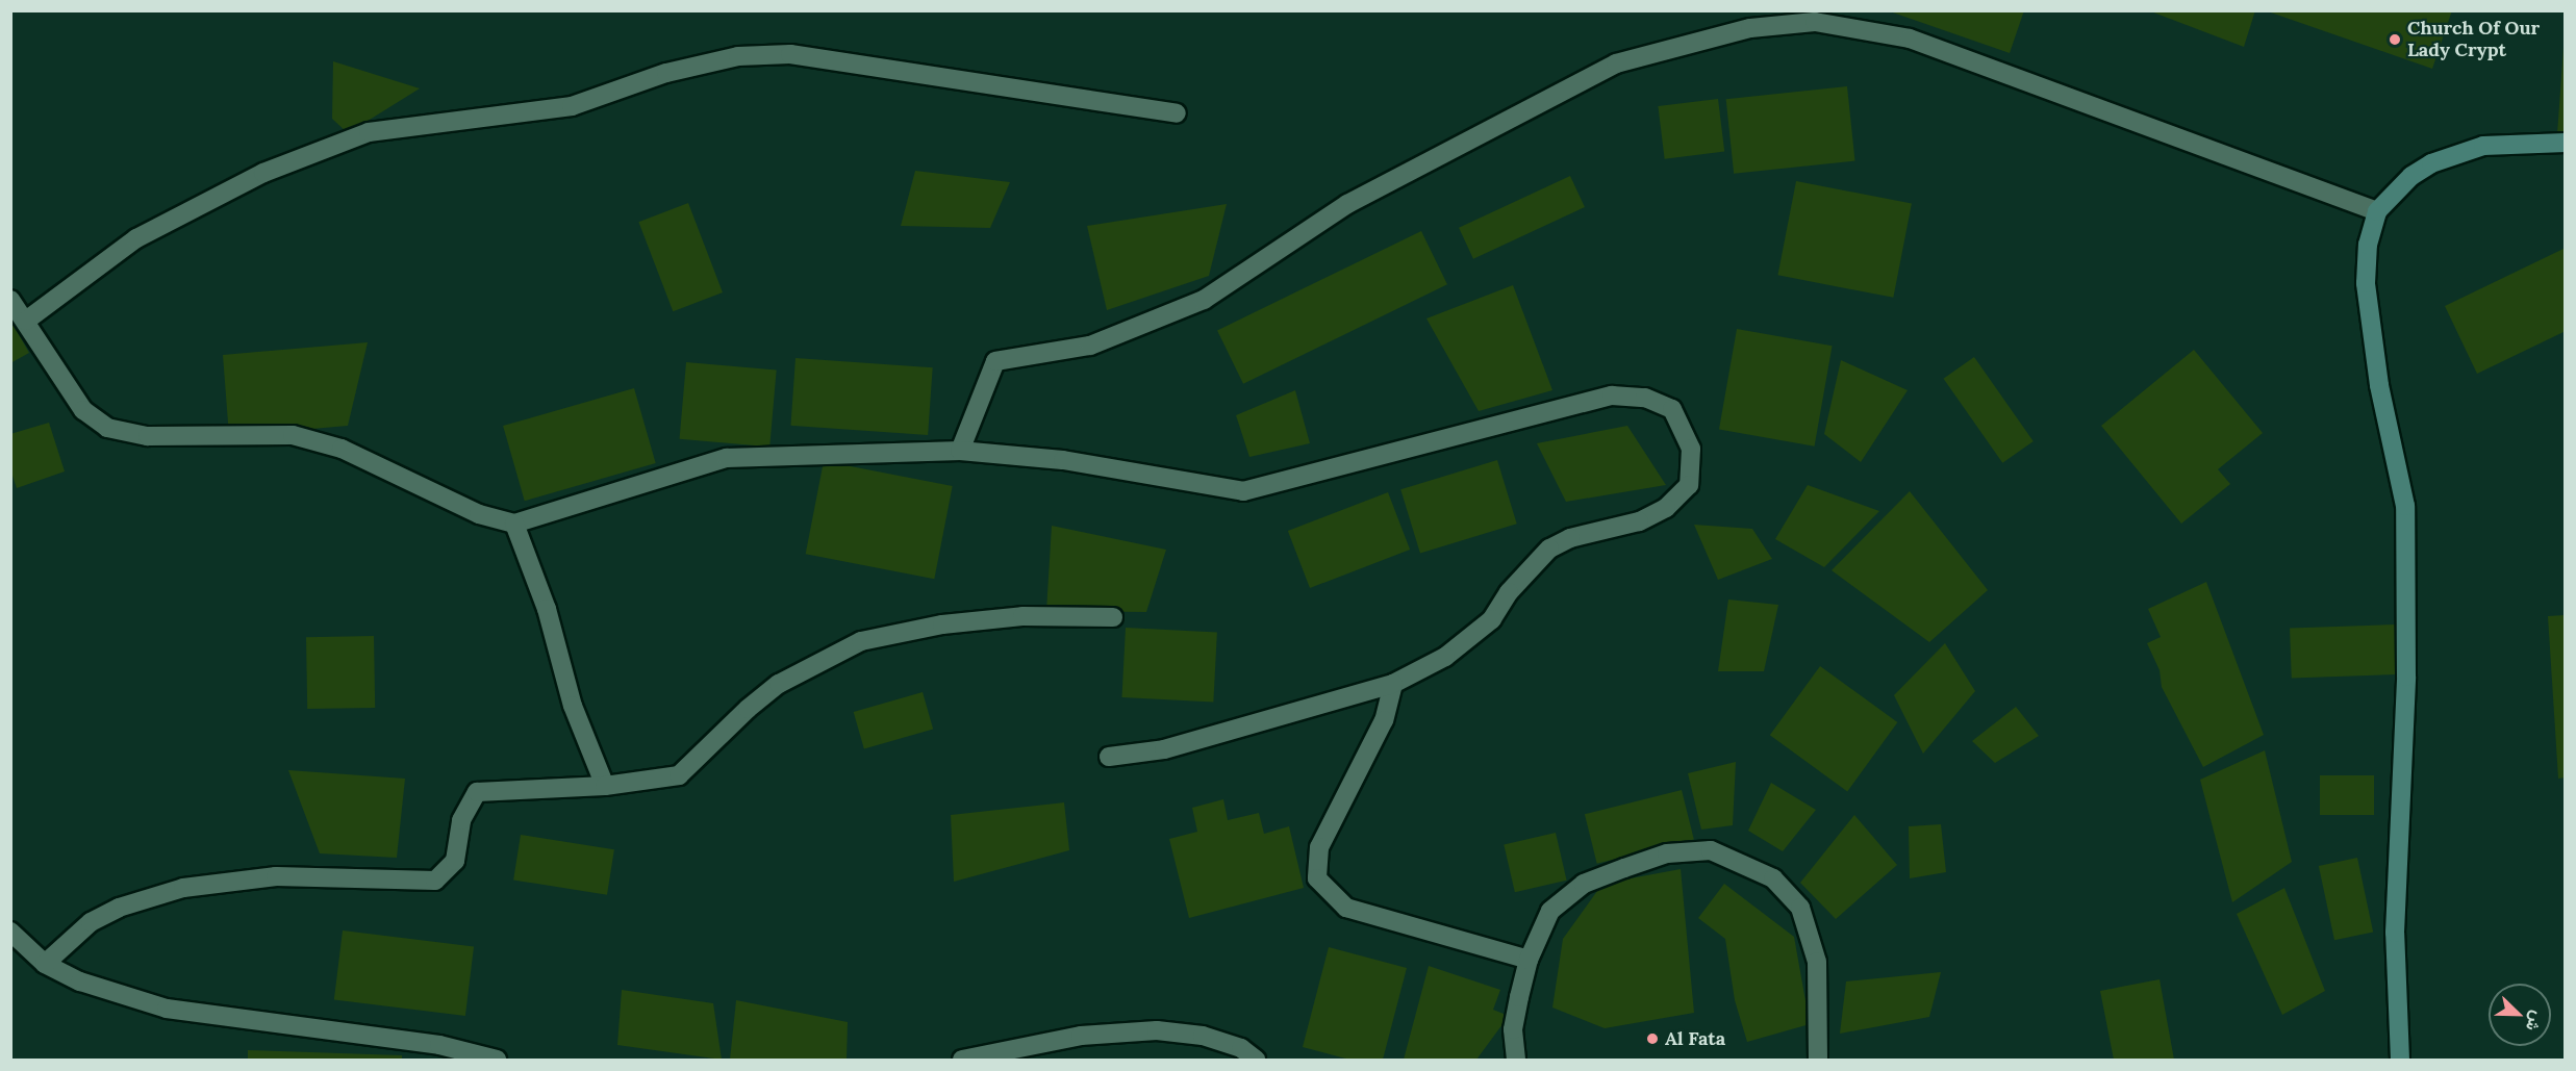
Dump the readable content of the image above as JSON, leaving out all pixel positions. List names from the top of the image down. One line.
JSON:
{"places":["Church Of Our Lady Crypt","Al Fata"],"north":"bottom right"}
